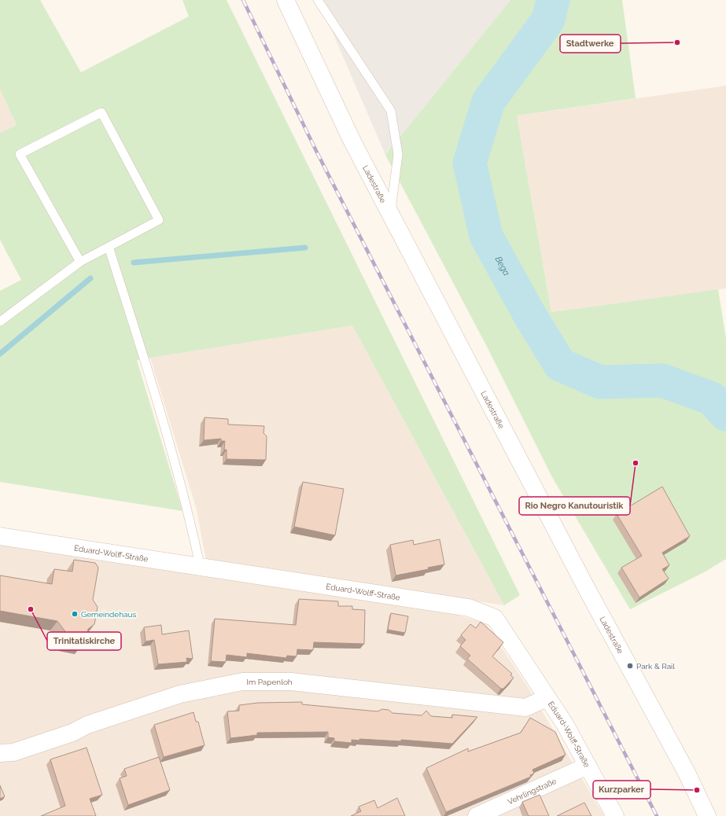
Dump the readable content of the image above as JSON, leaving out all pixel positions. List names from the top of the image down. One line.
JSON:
{"streets":{"street":["Ladestraße","Eduard-Wolff-Straße","Im Papenloh","Vehrlingstraße"]},"crossings":[["Eduard-Wolff-Straße","Im Papenloh"],["Eduard-Wolff-Straße","Vehrlingstraße"]],"water":["Bega"],"places":["Stadtwerke","Rio Negro Kanutouristik","Trinitatiskirche","Gemeindehaus","Park & Rail","Kurzparker"]}
